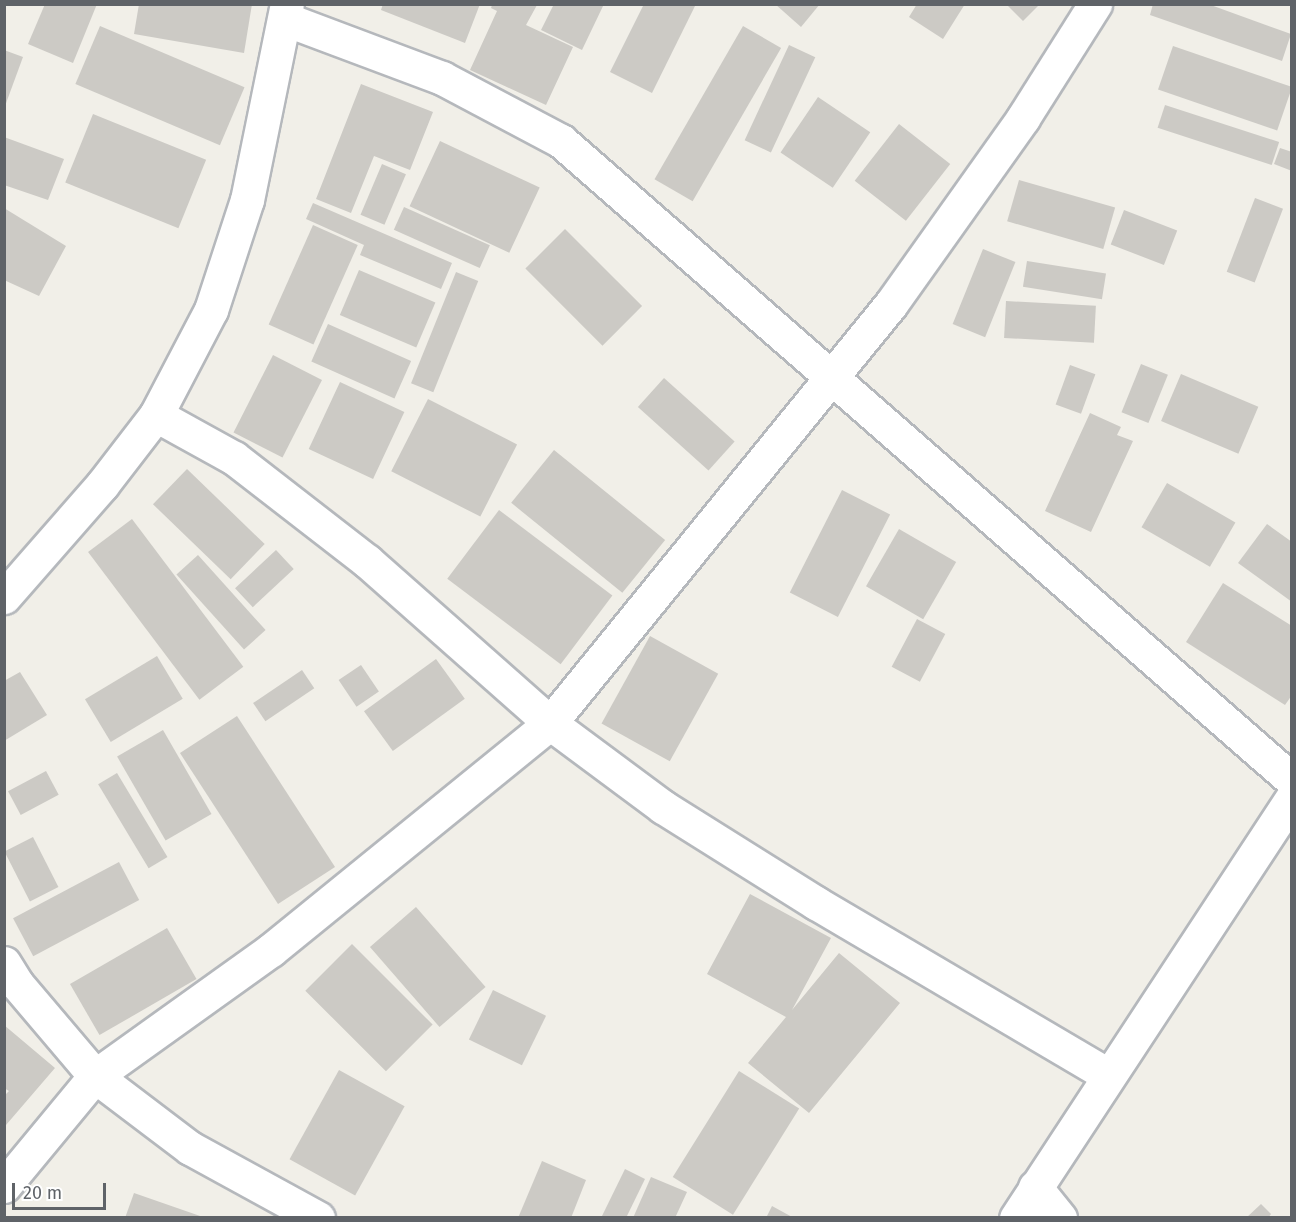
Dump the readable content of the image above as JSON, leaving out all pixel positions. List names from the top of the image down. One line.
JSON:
{"scale_bar":"20 m"}
